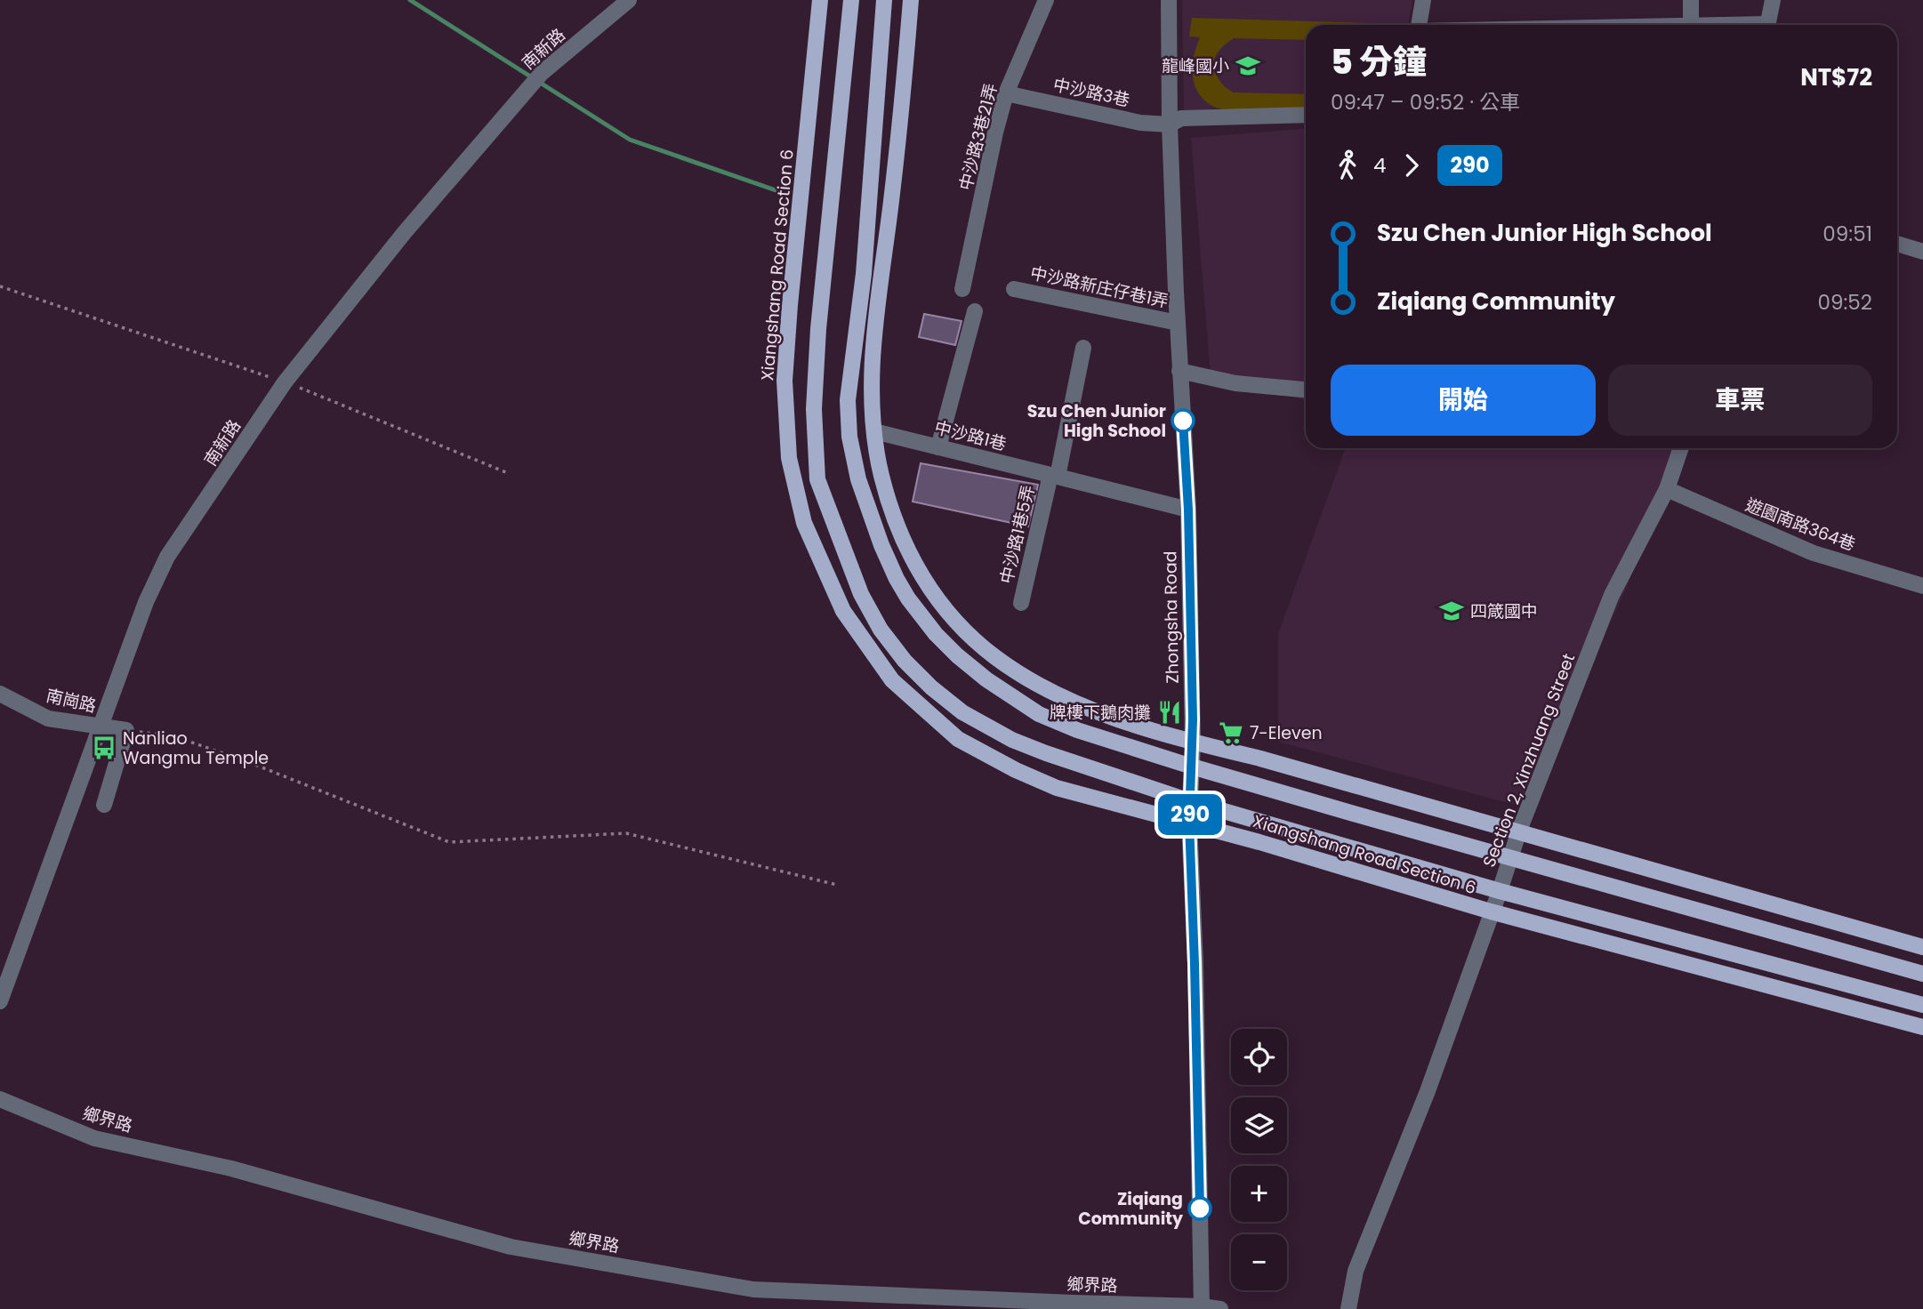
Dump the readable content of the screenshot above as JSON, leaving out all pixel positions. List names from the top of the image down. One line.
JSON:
{"streets":{"main road":["Xiangshang Road Section 6"],"street":["南新路","中沙路3巷","中沙路3巷21弄","中沙路新庄仔巷1弄","中沙路1巷","遊園南路364巷","中沙路1巷5弄","Zhongsha Road","南崗路","Section 2, Xinzhuang Street","鄉界路"]},"crossings":[["南新路","南崗路"],["中沙路3巷","中沙路3巷21弄"],["中沙路3巷","Zhongsha Road"],["Xiangshang Road Section 6","Zhongsha Road"],["Xiangshang Road Section 6","Section 2, Xinzhuang Street"],["中沙路新庄仔巷1弄","Zhongsha Road"],["中沙路1巷","中沙路1巷5弄"],["中沙路1巷","Zhongsha Road"],["遊園南路364巷","Section 2, Xinzhuang Street"],["Zhongsha Road","鄉界路"]],"places":{"school or university":["龍峰國小","四箴國中"],"other":["Szu Chen Junior High School","Ziqiang Community"],"restaurant":["牌樓下鵝肉攤"],"supermarket":["7-Eleven"],"bus stop":["Nanliao Wangmu Temple"]},"lines":["bus line 290"],"page":{"on_map":"290","heading":["5 分鐘","09:47 – 09:52 · 公車","NT$72"],"legs":["4","290"],"list":[{"name":"Szu Chen Junior High School","value":"09:51"},{"name":"Ziqiang Community","value":"09:52"}],"buttons":["開始","車票"],"map_buttons":["+","−"]}}
